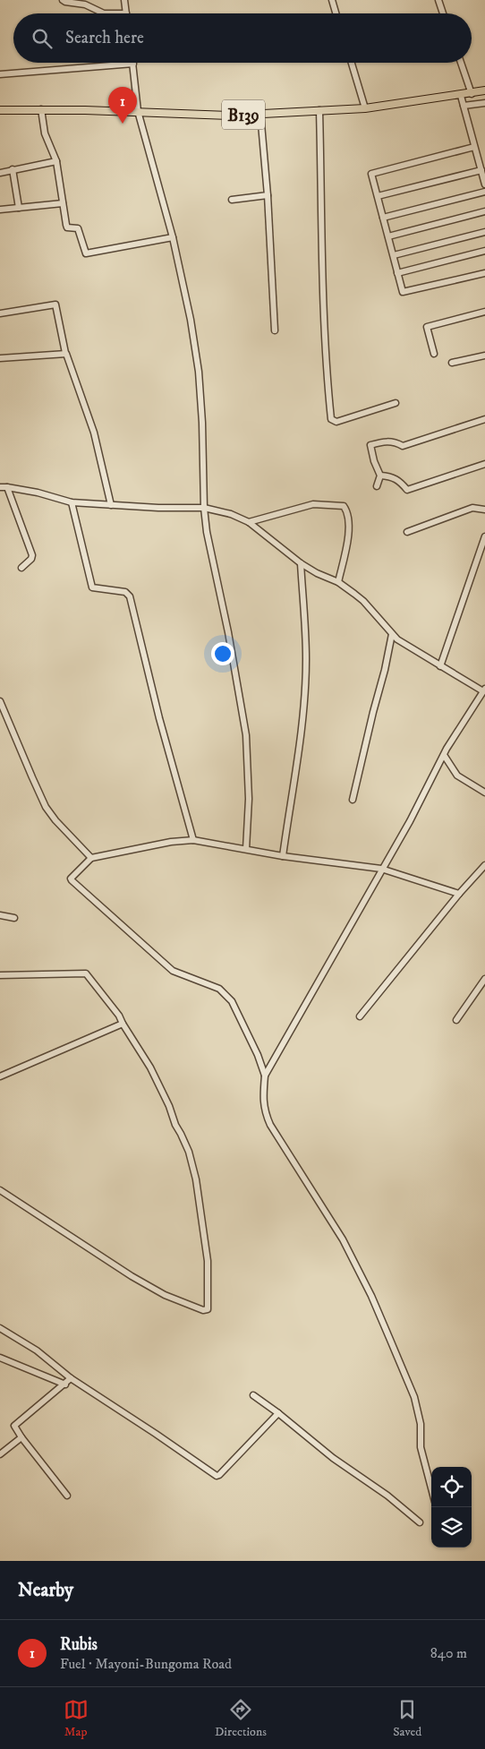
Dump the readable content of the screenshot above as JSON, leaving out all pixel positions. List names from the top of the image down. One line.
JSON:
{"streets":{"main road":["B139"]},"page":{"search":"Search here","pins":"1","heading":"Nearby","list":[{"mark":"1","name":"Rubis","note":"Fuel · Mayoni-Bungoma Road","value":"840 m"}],"nav":["Map","Directions","Saved"]}}
